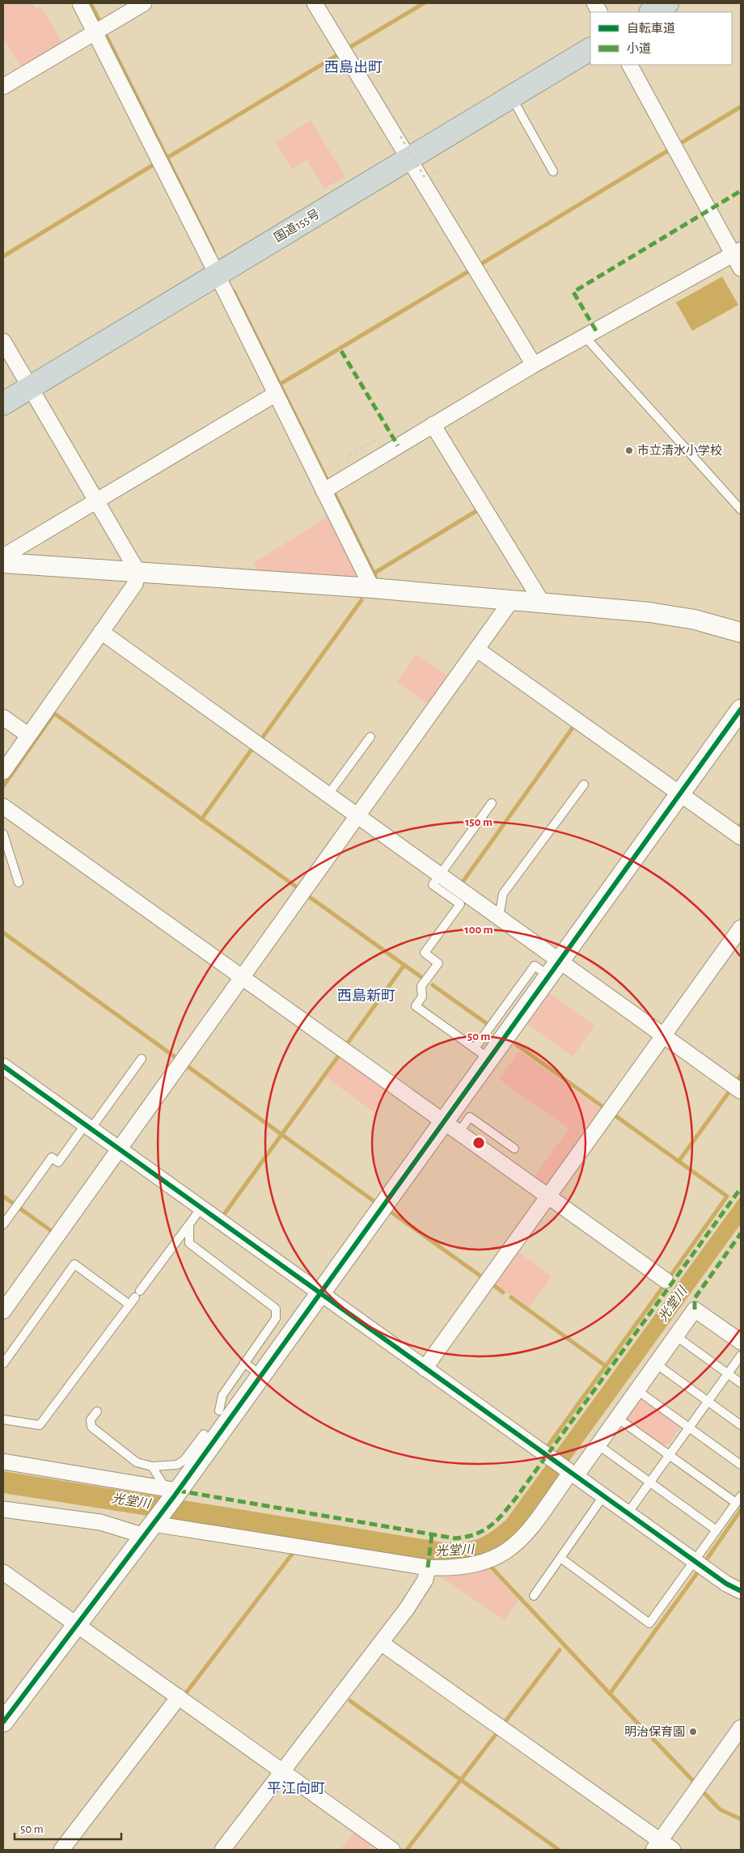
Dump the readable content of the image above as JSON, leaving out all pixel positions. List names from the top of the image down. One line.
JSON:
{"streets":{"highway":["国道155号"]},"districts":["西島出町","西島新町","平江向町"],"water":["光堂川"],"places":["市立清水小学校","明治保育園"],"legend":["自転車道","小道"],"scale_bar":"50 m","rings":["150 m","100 m","50 m"]}
